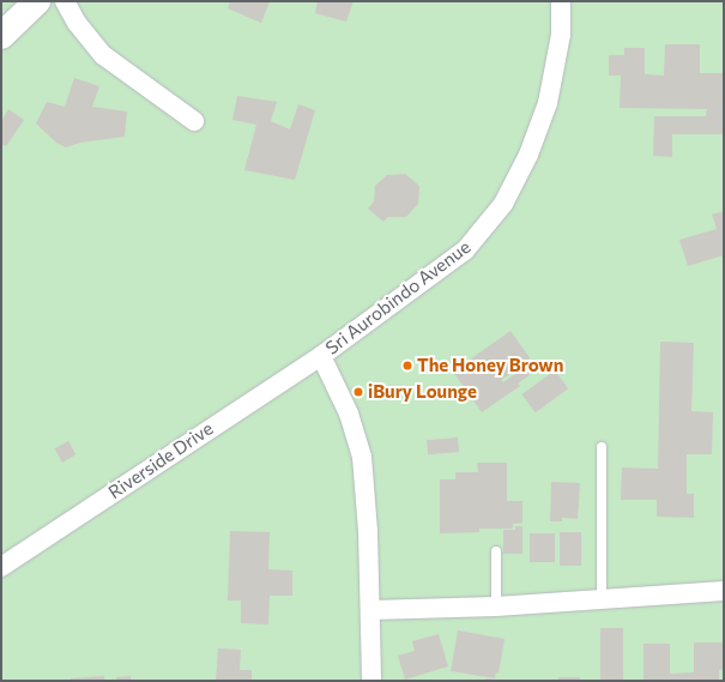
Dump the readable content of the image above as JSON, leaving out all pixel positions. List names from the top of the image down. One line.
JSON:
{"streets":{"street":["Sri Aurobindo Avenue","Riverside Drive"]},"crossings":[["Sri Aurobindo Avenue","Riverside Drive"]],"places":["The Honey Brown","iBury Lounge"]}
